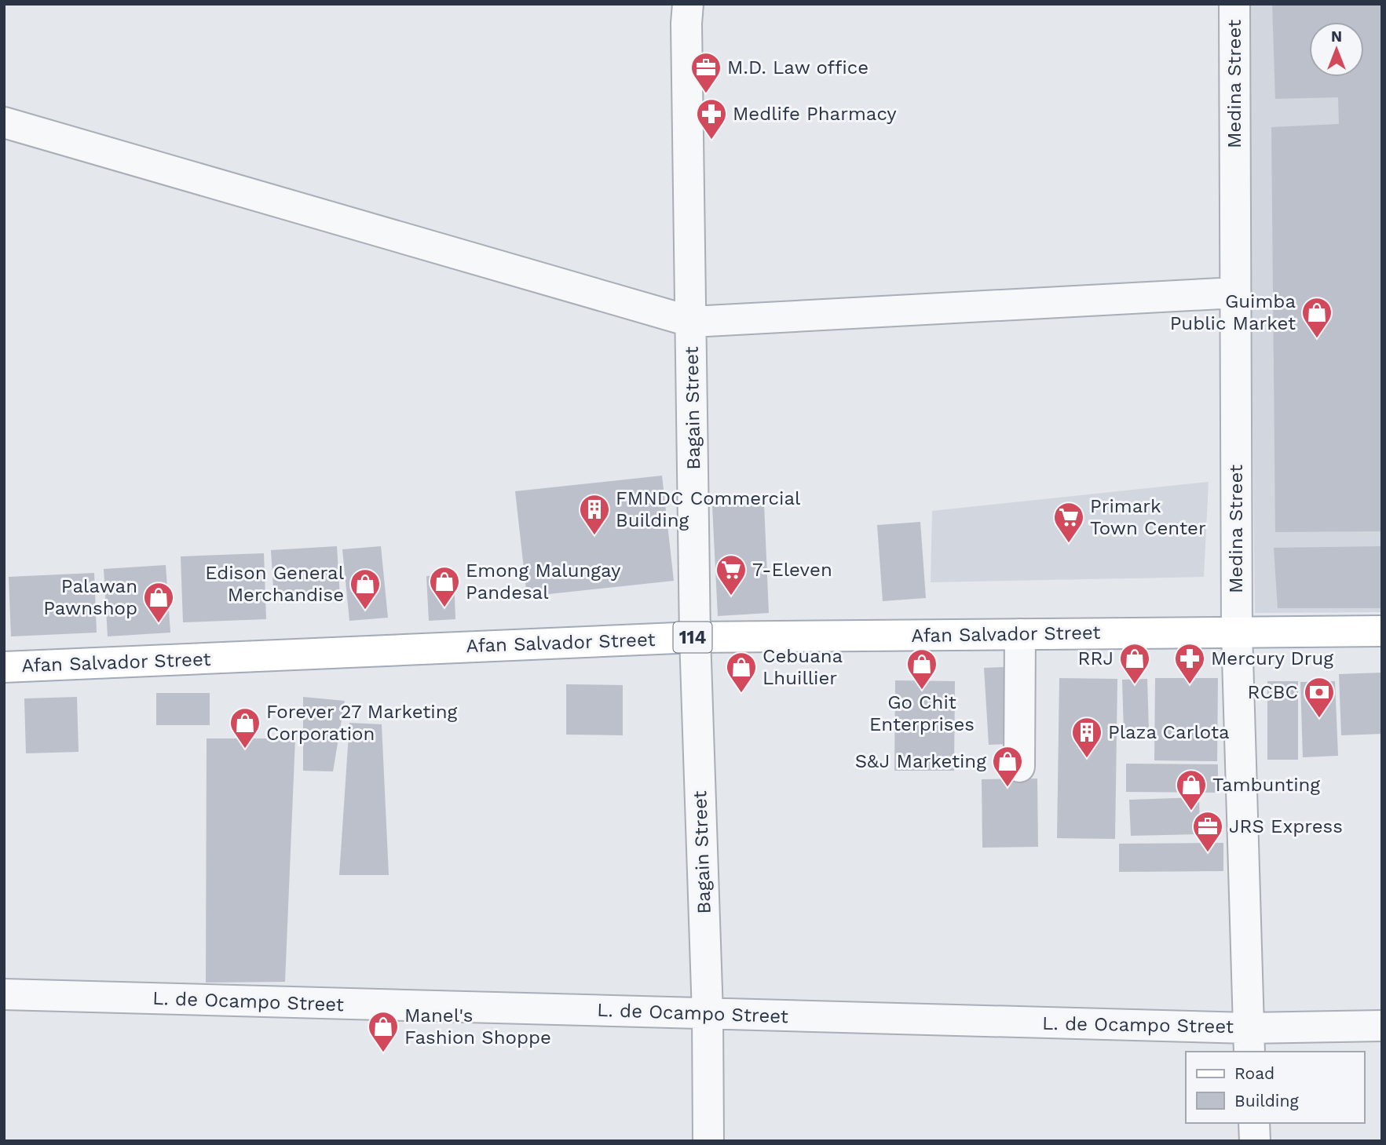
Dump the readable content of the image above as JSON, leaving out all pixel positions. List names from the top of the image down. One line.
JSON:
{"streets":{"main road":["Afan Salvador Street","114"],"street":["Medina Street","Bagain Street","L. de Ocampo Street"]},"crossings":[["Medina Street","Afan Salvador Street"],["Medina Street","L. de Ocampo Street"],["Bagain Street","Afan Salvador Street"],["Bagain Street","L. de Ocampo Street"]],"places":{"office":["M.D. Law office","JRS Express"],"pharmacy":["Medlife Pharmacy","Mercury Drug"],"shop":["Guimba Public Market","Emong Malungay Pandesal","Edison General Merchandise","Palawan Pawnshop","RRJ","Go Chit Enterprises","Cebuana Lhuillier","Forever 27 Marketing Corporation","S&J Marketing","Tambunting","Manel's Fashion Shoppe"],"building":["FMNDC Commercial Building","Plaza Carlota"],"supermarket":["Primark Town Center","7-Eleven"],"bank":["RCBC"]},"legend":["Road","Building"],"north":"top"}
